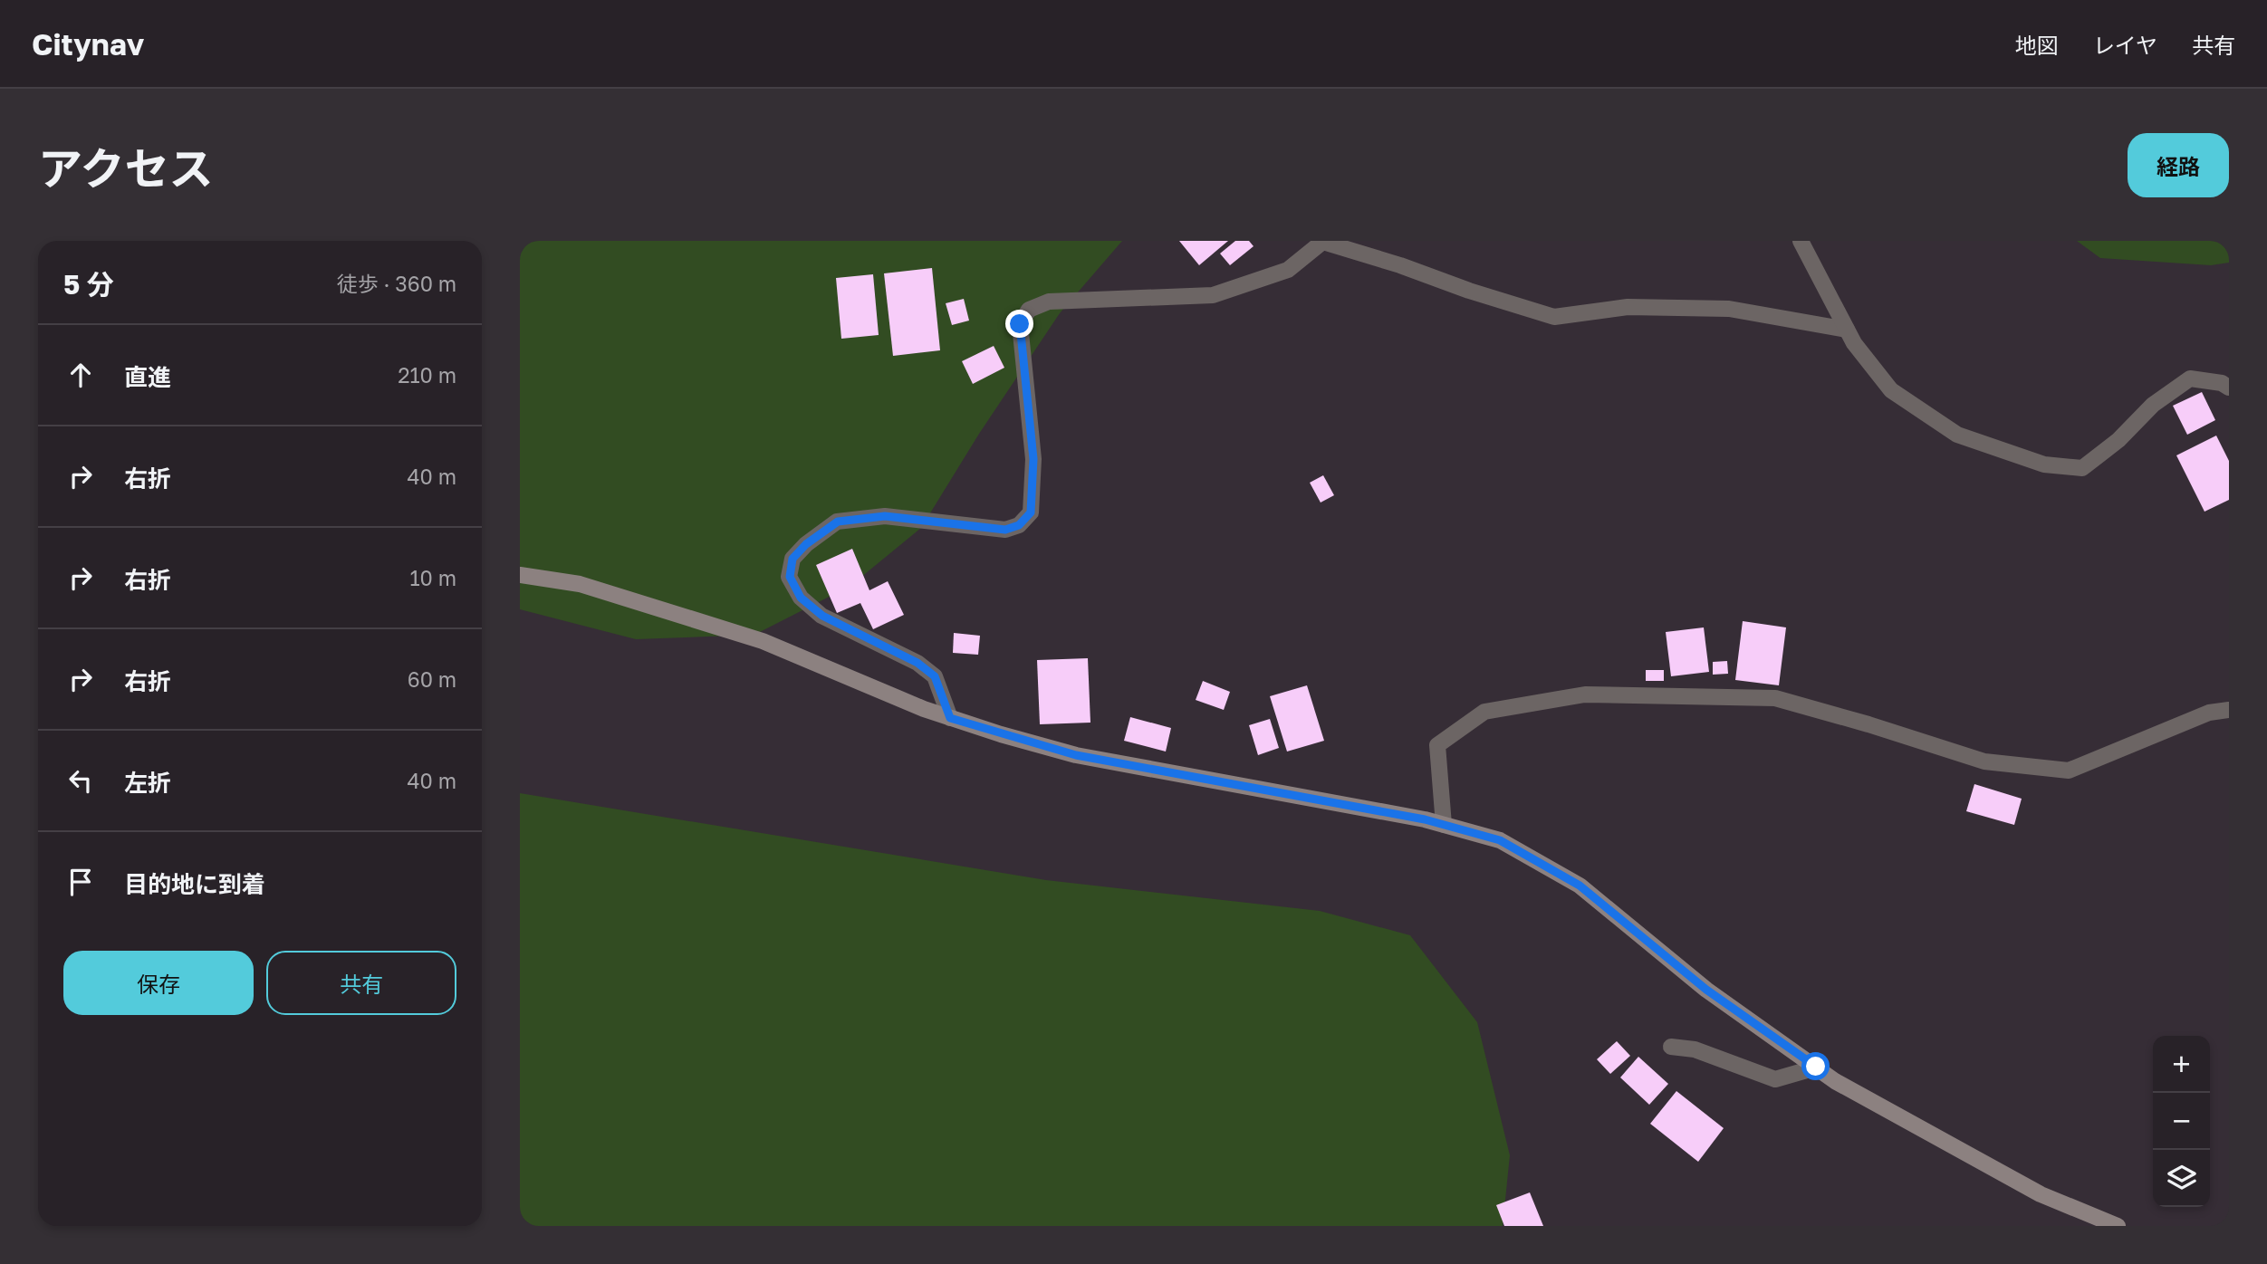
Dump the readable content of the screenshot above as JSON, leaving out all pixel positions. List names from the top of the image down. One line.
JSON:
{"page":{"header":"Citynav","nav":["地図","レイヤ","共有"],"title":"アクセス","buttons":["経路",["保存","共有"]],"heading":["5 分","徒歩 · 360 m"],"list":[["直進","210 m"],["右折","40 m"],["右折","10 m"],["右折","60 m"],["左折","40 m"],"目的地に到着"],"map_buttons":["+","−"]}}
